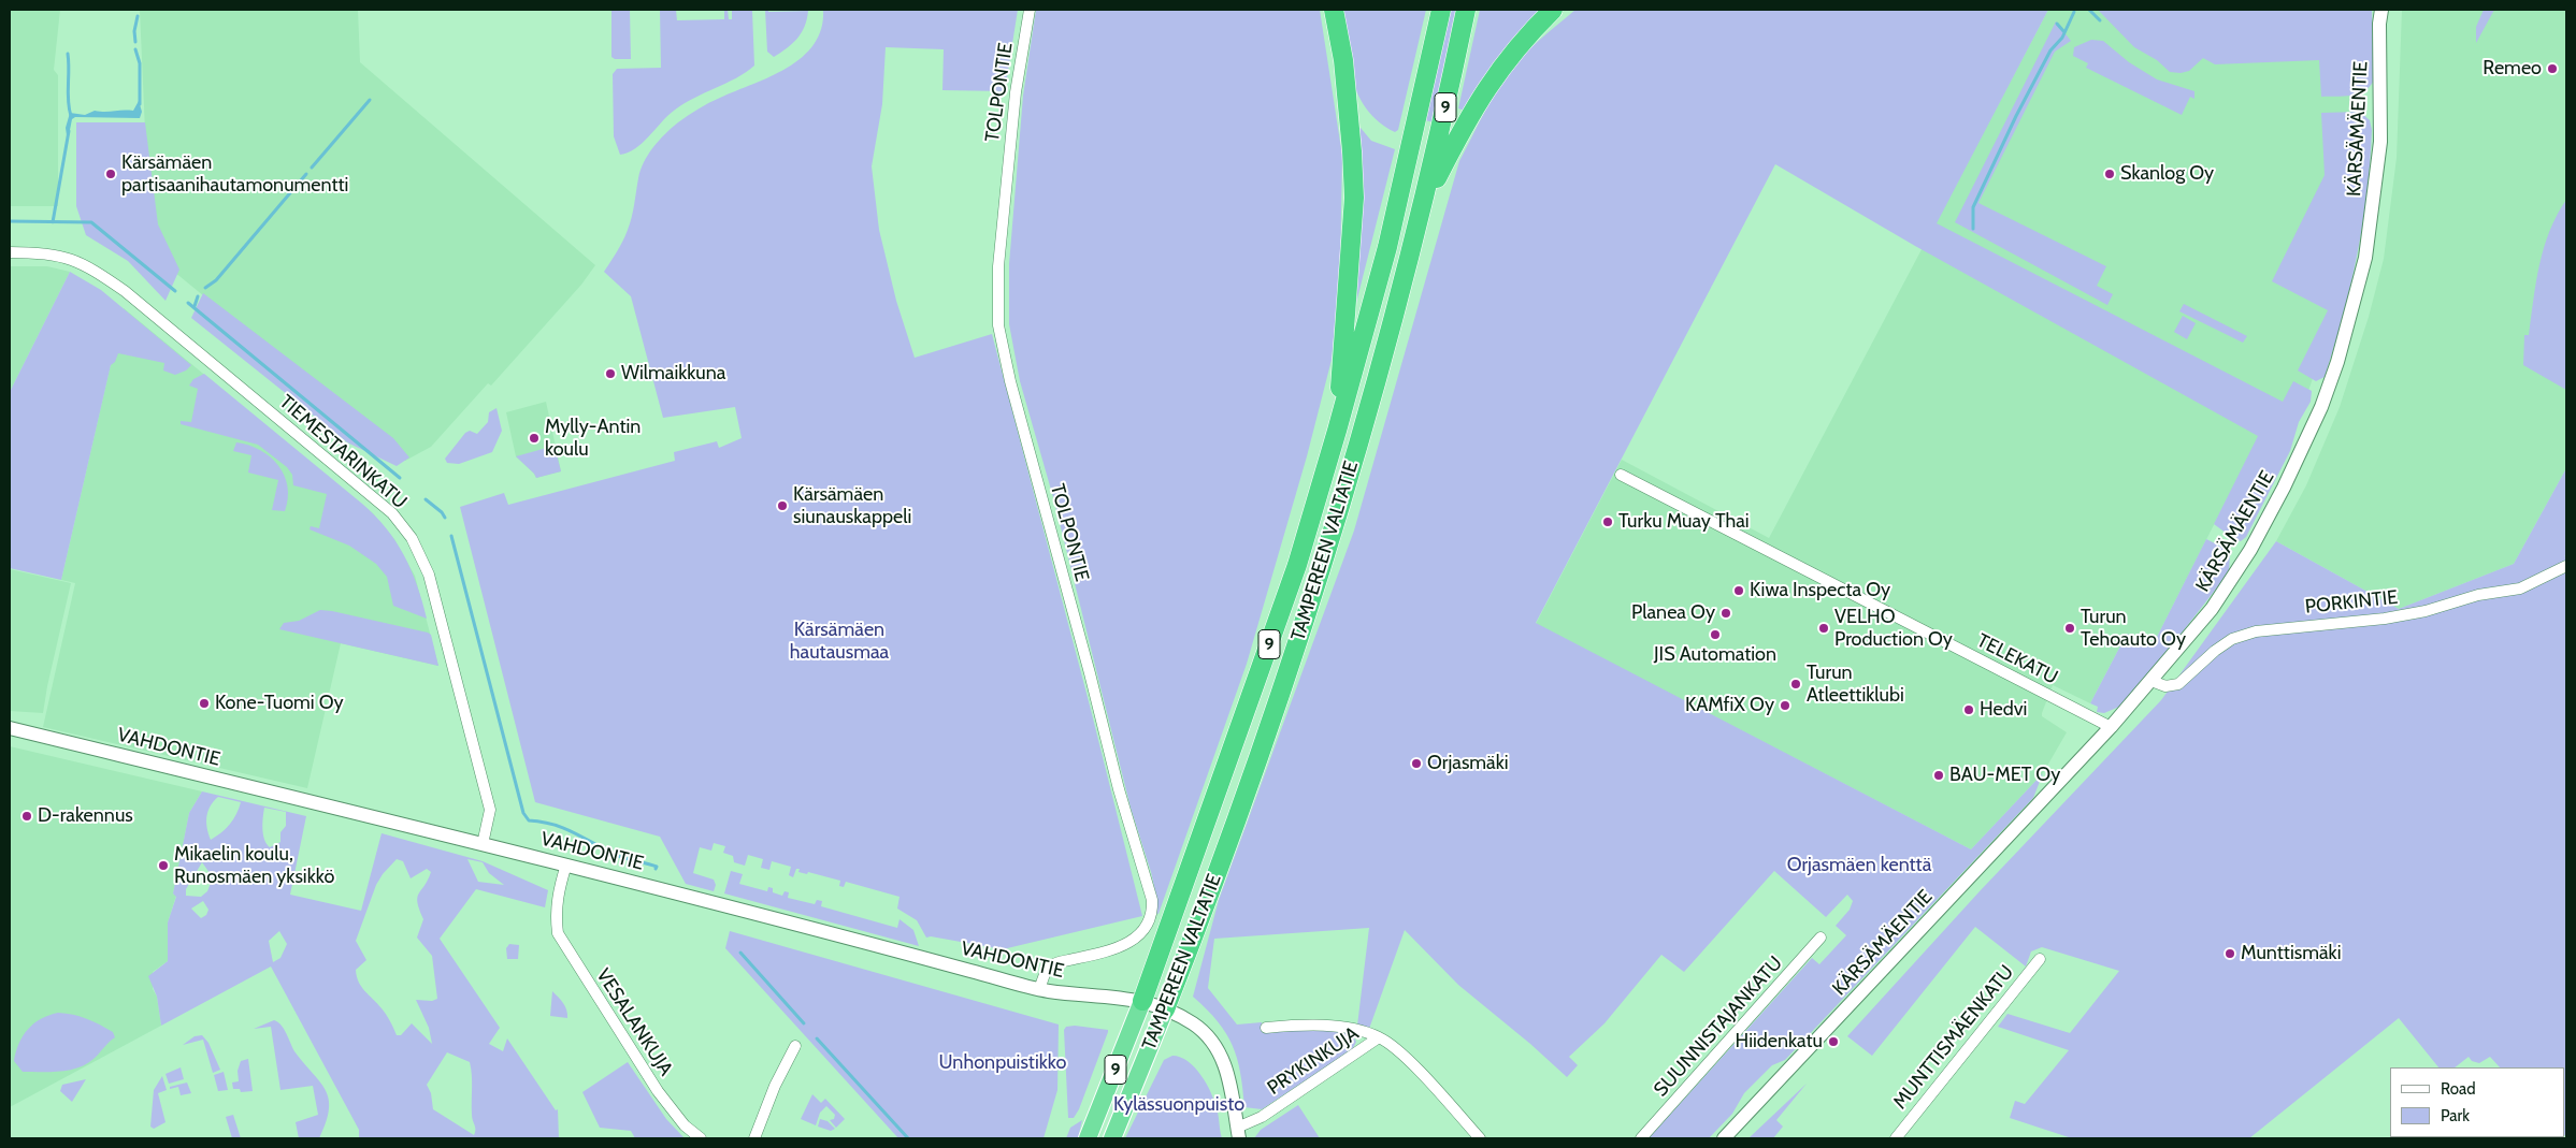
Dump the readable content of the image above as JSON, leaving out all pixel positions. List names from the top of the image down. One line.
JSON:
{"streets":{"highway":["9","TAMPEREEN VALTATIE"],"street":["TOLPONTIE","KÄRSÄMÄENTIE","TIEMESTARINKATU","PORKINTIE","TELEKATU","VAHDONTIE","VESALANKUJA","SUUNNISTAJANKATU","MUNTTISMÄENKATU","PRYKINKUJA"]},"crossings":[["TOLPONTIE","VAHDONTIE"],["KÄRSÄMÄENTIE","PORKINTIE"],["KÄRSÄMÄENTIE","TELEKATU"],["TIEMESTARINKATU","VAHDONTIE"],["TAMPEREEN VALTATIE","VAHDONTIE"],["VAHDONTIE","VESALANKUJA"],["VAHDONTIE","PRYKINKUJA"]],"parks":["Kärsämäen hautausmaa","Orjasmäen kenttä","Unhonpuistikko","Kylässuonpuisto"],"places":["Remeo","Kärsämäen partisaanihautamonumentti","Skanlog Oy","Wilmaikkuna","Mylly-Antin koulu","Kärsämäen siunauskappeli","Turku Muay Thai","Kiwa Inspecta Oy","Planea Oy","VELHO Production Oy","Turun Tehoauto Oy","JIS Automation","Turun Atleettiklubi","Kone-Tuomi Oy","KAMfiX Oy","Hedvi","Orjasmäki","BAU-MET Oy","D-rakennus","Mikaelin koulu, Runosmäen yksikkö","Munttismäki","Hiidenkatu"],"legend":["Road","Park"]}
